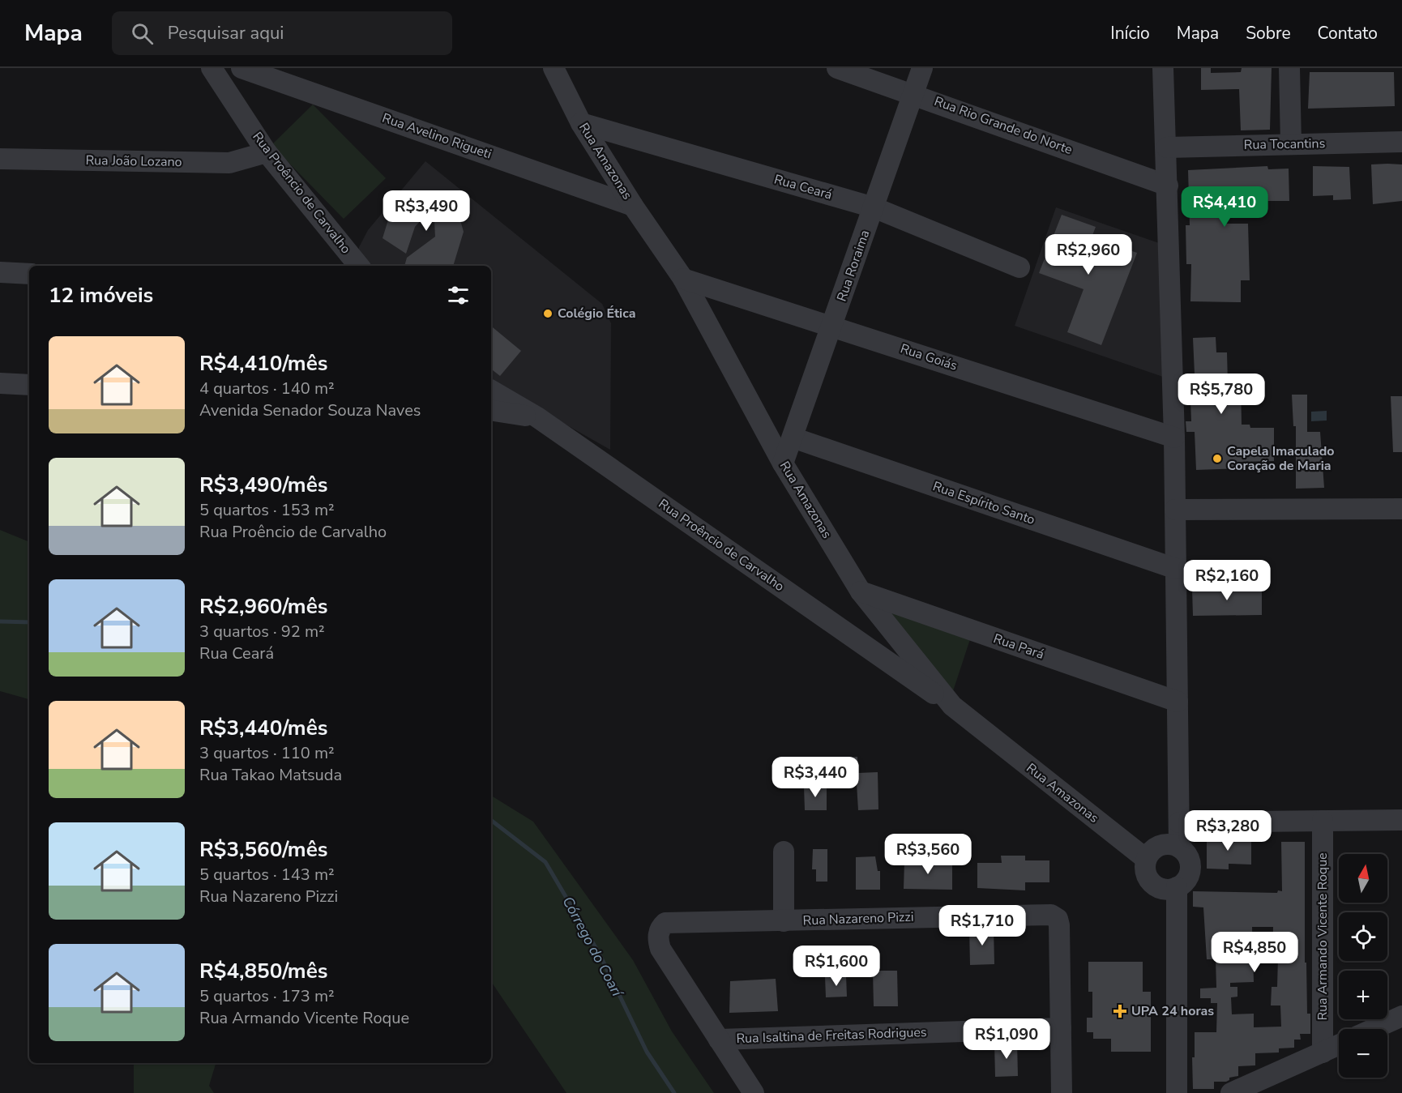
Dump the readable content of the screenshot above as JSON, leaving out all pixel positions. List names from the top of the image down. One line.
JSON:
{"streets":{"street":["Rua Rio Grande do Norte","Rua Avelino Rigueti","Rua Tocantins","Rua João Lozano","Rua Amazonas","Rua Ceará","Rua Proêncio de Carvalho","Rua Roraima","Rua Goiás","Rua Espírito Santo","Rua Pará","Rua Nazareno Pizzi","Rua Armando Vicente Roque","Rua Isaltina de Freitas Rodrigues"]},"crossings":[["Rua Rio Grande do Norte","Rua Roraima"],["Rua Avelino Rigueti","Rua Amazonas"],["Rua João Lozano","Rua Proêncio de Carvalho"],["Rua Amazonas","Rua Ceará"],["Rua Amazonas","Rua Proêncio de Carvalho"],["Rua Amazonas","Rua Roraima"],["Rua Amazonas","Rua Goiás"],["Rua Amazonas","Rua Pará"],["Rua Ceará","Rua Roraima"],["Rua Roraima","Rua Goiás"],["Rua Roraima","Rua Espírito Santo"],["Rua Nazareno Pizzi","Rua Isaltina de Freitas Rodrigues"]],"water":["Córrego do Coarí"],"places":{"other":["Colégio Ética","Capela Imaculado Coração de Maria"],"health":["UPA 24 horas"]},"north":"top","page":{"header":"Mapa","search":"Pesquisar aqui","nav":["Início","Mapa","Sobre","Contato"],"price":["R$4,410","R$3,490","R$2,960","R$5,780","R$2,160","R$3,440","R$3,280","R$3,560","R$1,710","R$4,850","R$1,600","R$1,090"],"heading":"12 imóveis","list":[{"name":"R$4,410/mês","note":"4 quartos · 140 m² · Avenida Senador Souza Naves"},{"name":"R$3,490/mês","note":"5 quartos · 153 m² · Rua Proêncio de Carvalho"},{"name":"R$2,960/mês","note":"3 quartos · 92 m² · Rua Ceará"},{"name":"R$3,440/mês","note":"3 quartos · 110 m² · Rua Takao Matsuda"},{"name":"R$3,560/mês","note":"5 quartos · 143 m² · Rua Nazareno Pizzi"},{"name":"R$4,850/mês","note":"5 quartos · 173 m² · Rua Armando Vicente Roque"}],"map_buttons":["+","−"]}}
